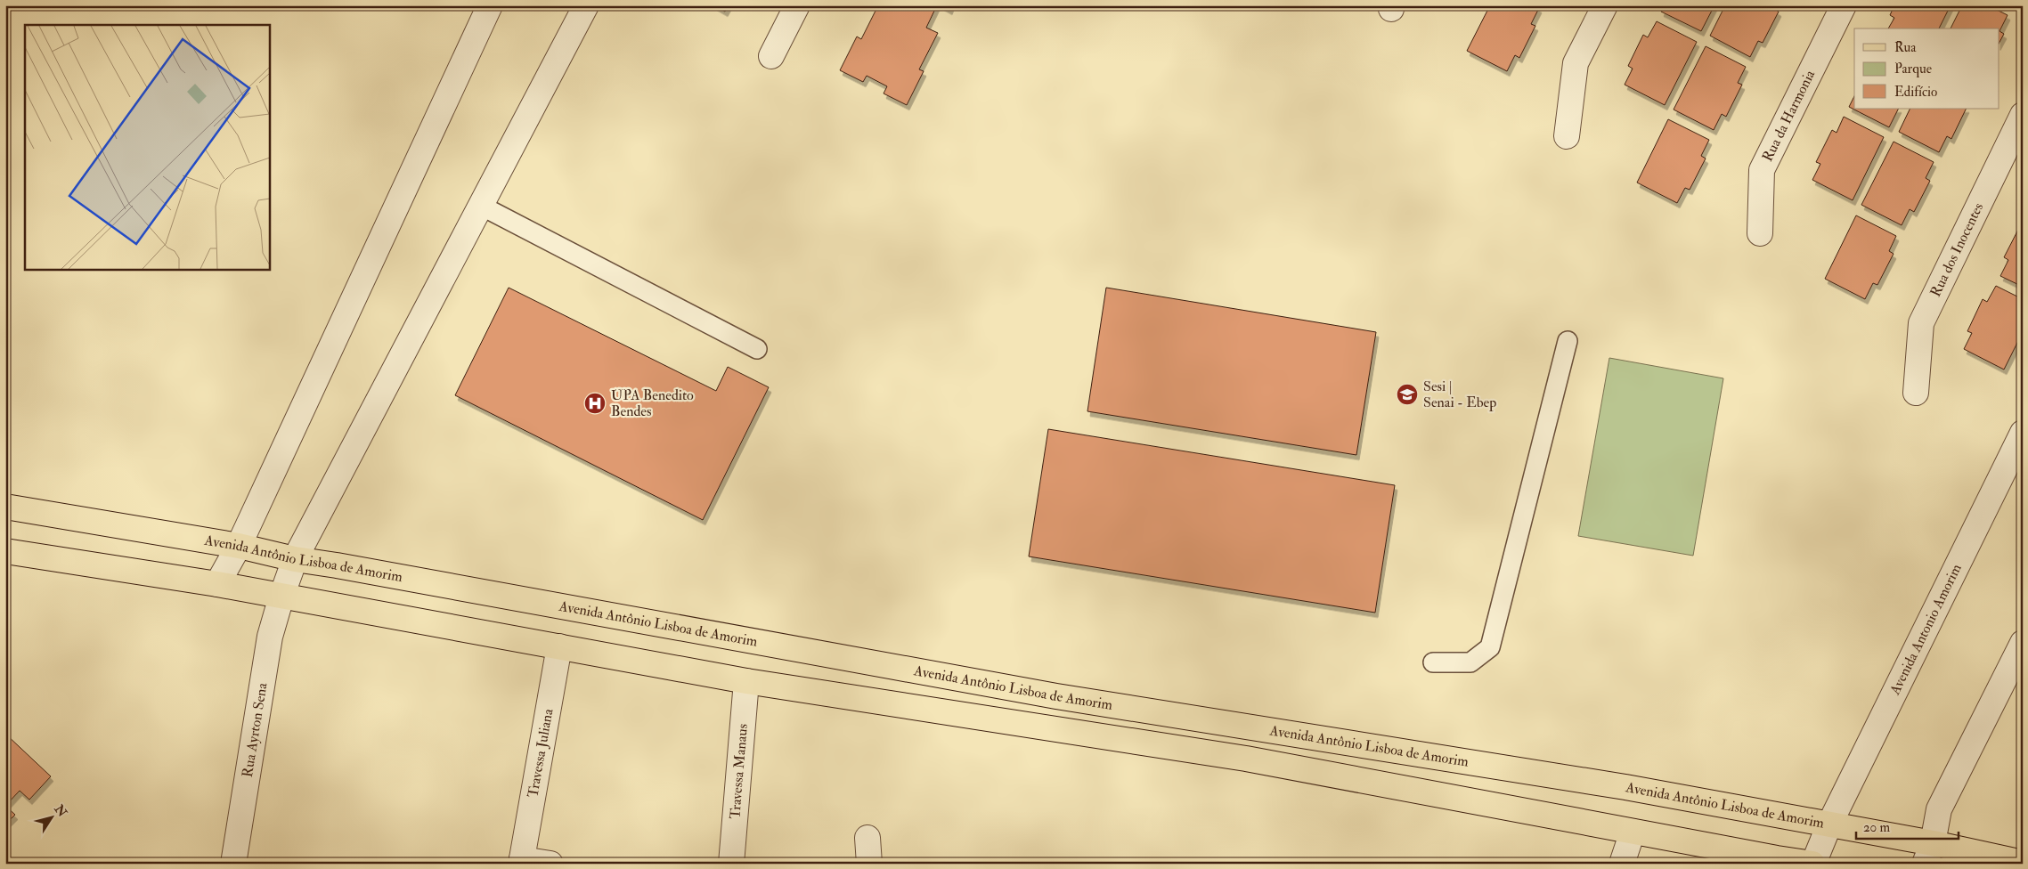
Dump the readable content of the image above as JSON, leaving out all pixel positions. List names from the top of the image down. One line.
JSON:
{"streets":{"main road":["Avenida Antônio Lisboa de Amorim"],"street":["Rua da Harmonia","Rua dos Inocentes","Avenida Antonio Amorim","Rua Ayrton Sena","Travessa Juliana","Travessa Manaus"]},"crossings":[["Avenida Antônio Lisboa de Amorim","Avenida Antonio Amorim"],["Avenida Antônio Lisboa de Amorim","Rua Ayrton Sena"]],"places":{"school or university":["Sesi | Senai - Ebep"],"hospital":["UPA Benedito Bendes"]},"legend":["Rua","Parque","Edifício"],"scale_bar":"20 m","north":"top right"}
